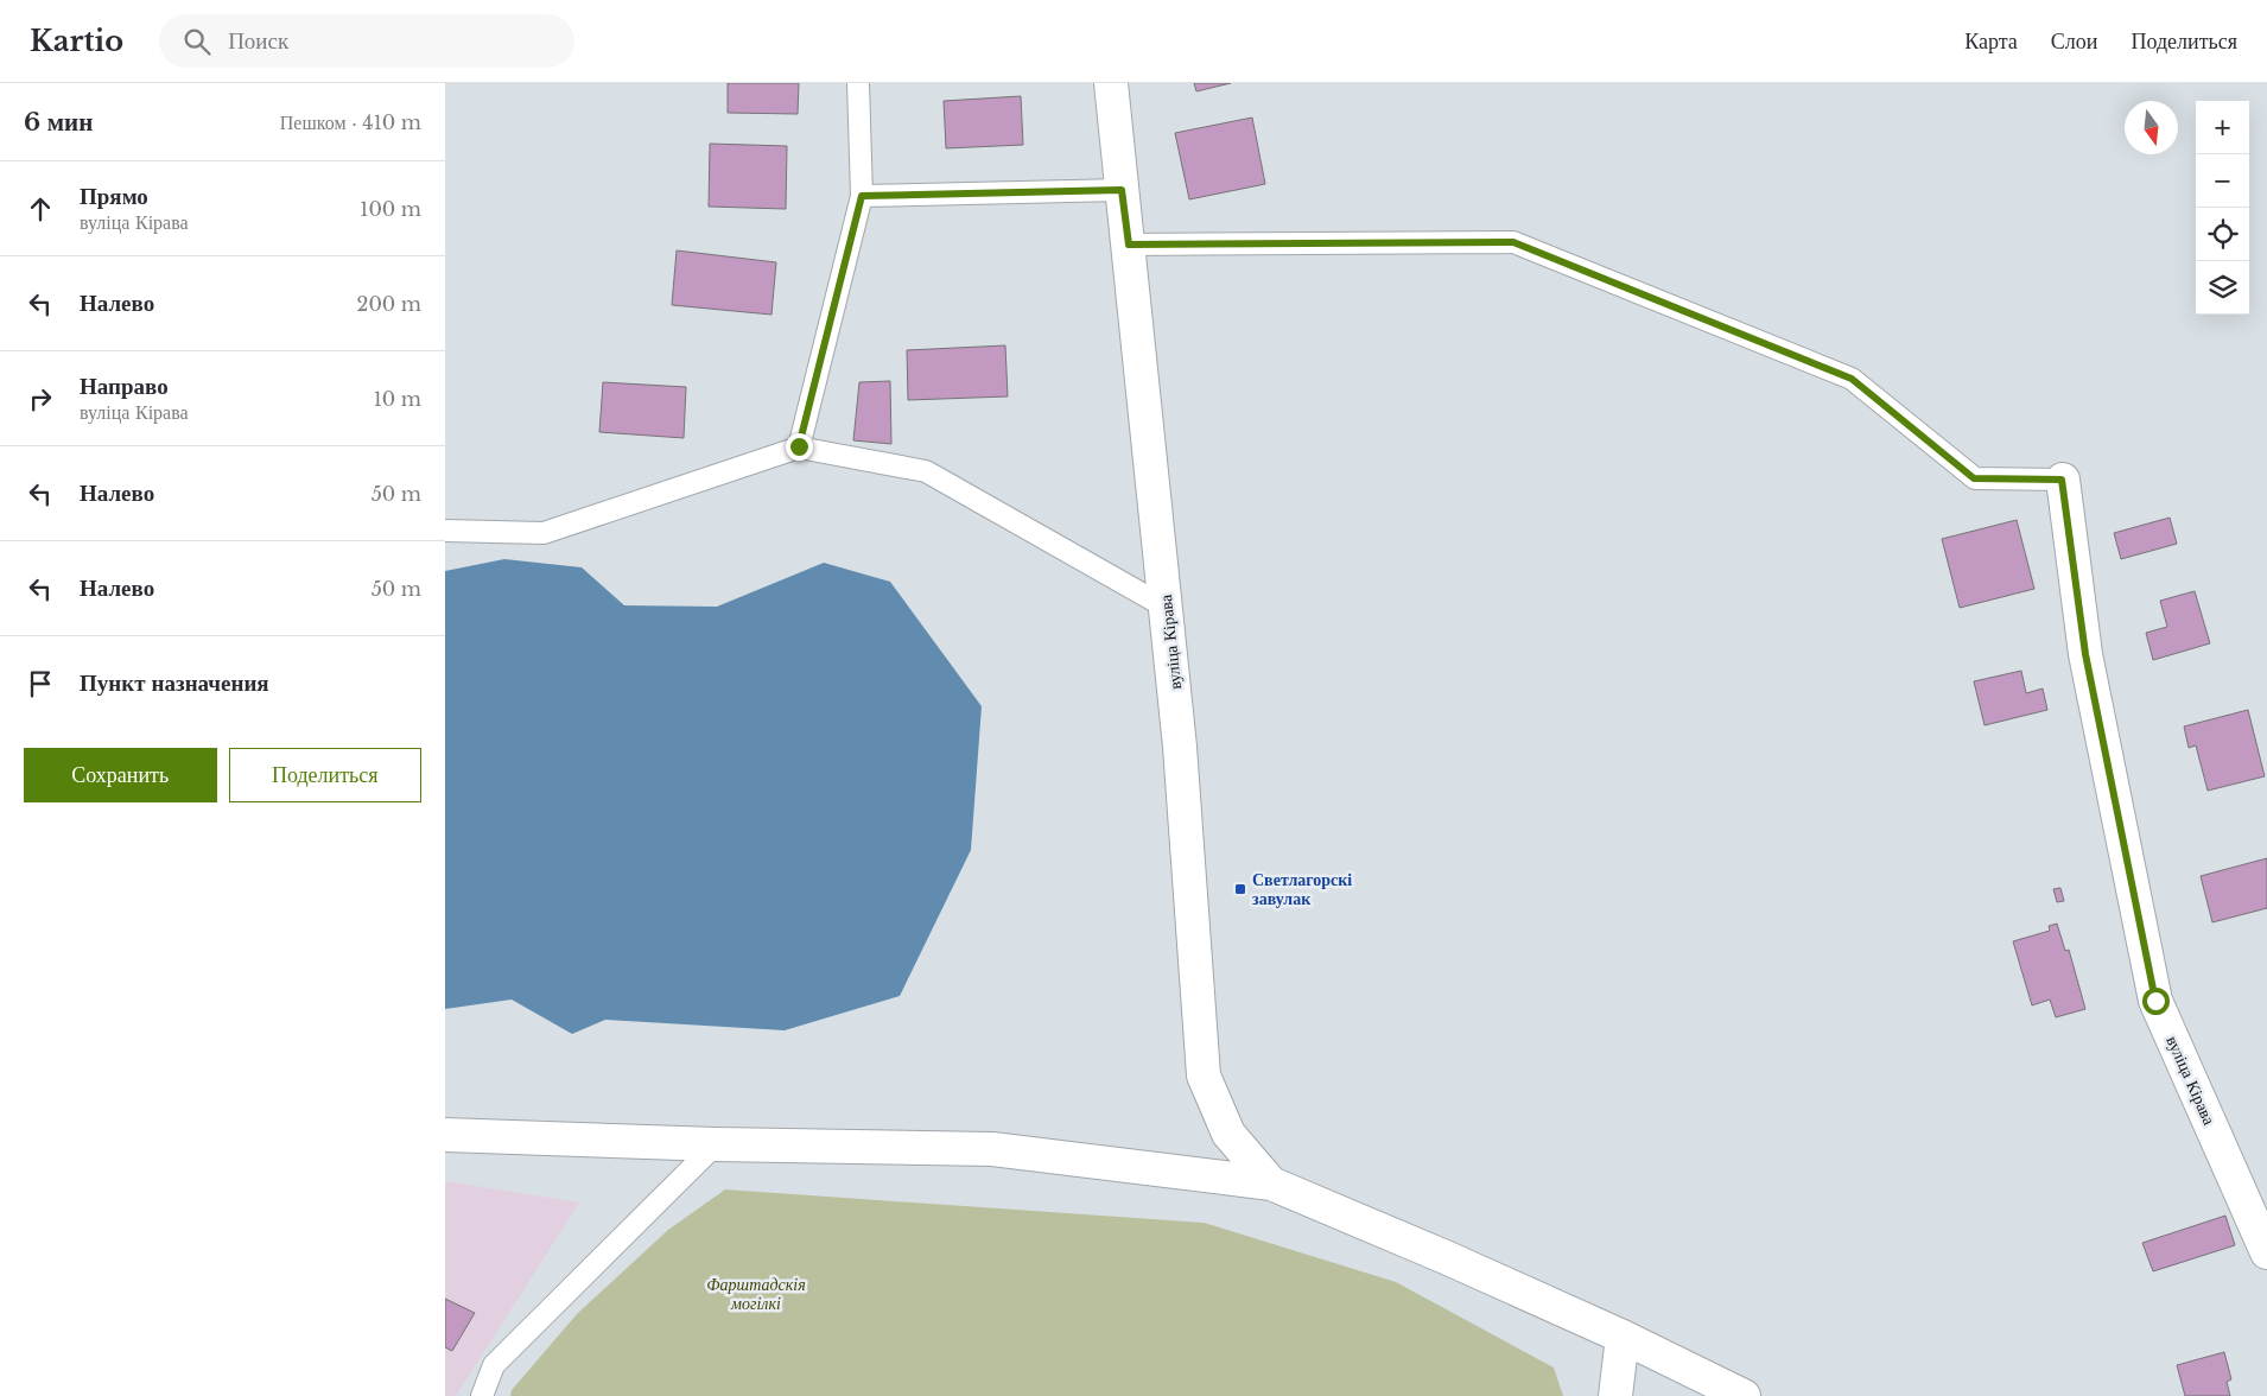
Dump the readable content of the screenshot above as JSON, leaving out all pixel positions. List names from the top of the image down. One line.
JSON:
{"streets":{"street":["вуліца Кірава"]},"parks":["Фарштадскія могілкі"],"places":{"transit":["Светлагорскі завулак"]},"north":"bottom","page":{"header":"Kartio","search":"Поиск","nav":["Карта","Слои","Поделиться"],"heading":["6 мин","Пешком · 410 m"],"map_buttons":["+","−"],"list":[["Прямо","вуліца Кірава","100 m"],["Налево","200 m"],["Направо","вуліца Кірава","10 m"],["Налево","50 m"],["Налево","50 m"],"Пункт назначения"],"buttons":["Сохранить","Поделиться"]}}
